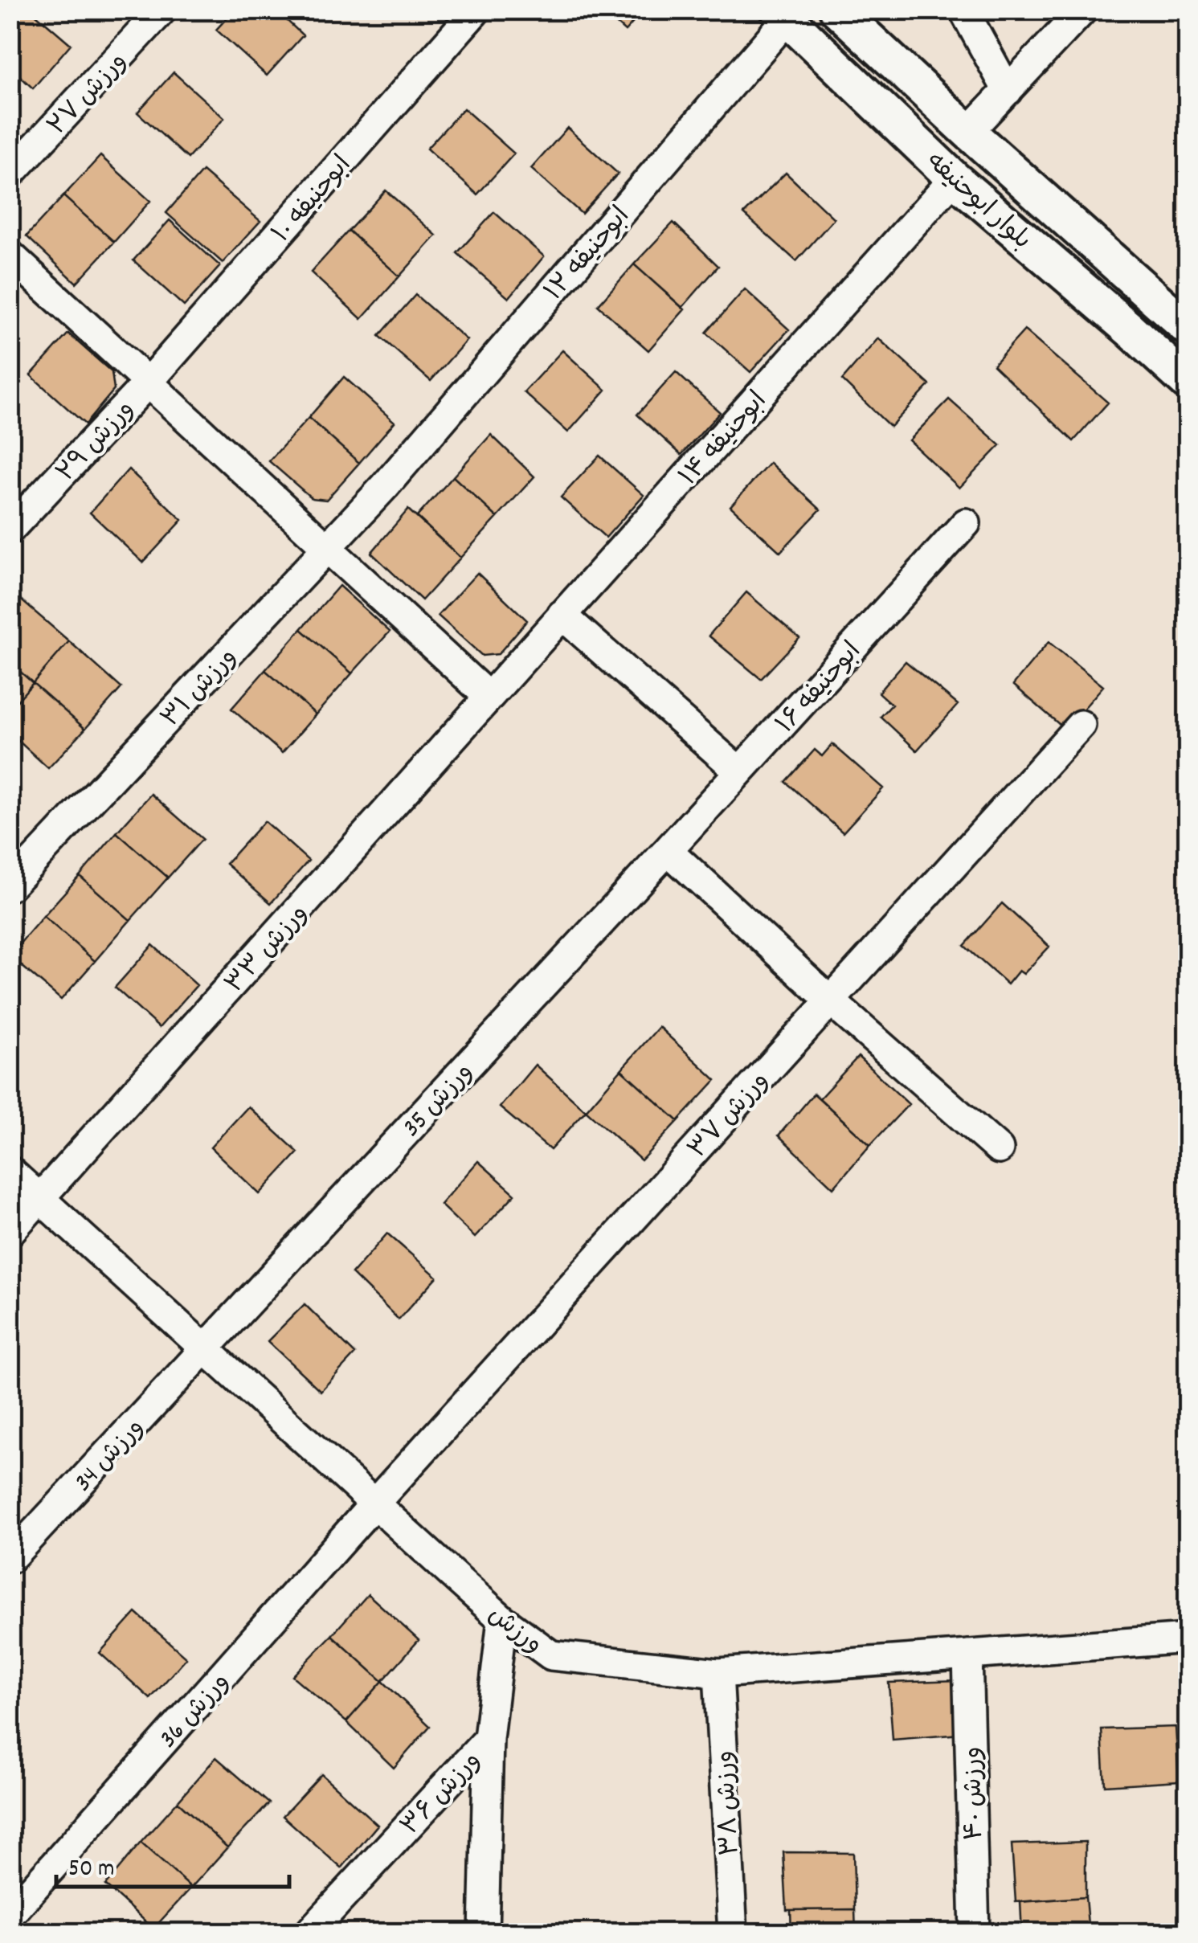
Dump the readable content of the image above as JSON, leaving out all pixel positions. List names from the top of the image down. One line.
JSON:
{"streets":{"street":["ورزش ۲۷","ابوحنیفه ۱۰","بلوار ابوحنیفه","ابوحنیفه ۱۲","ابوحنیفه ۱۴","ورزش ۲۹","ورزش ۳۱","ابوحنیفه ۱۶","ورزش ۳۳","ورزش 35","ورزش ۳۷","ورزش 34","ورزش","ورزش 36","ورزش ۳۶","ورزش ۴۰","ورزش ۳۸"]},"crossings":[["ابوحنیفه ۱۰","ورزش ۲۹"],["بلوار ابوحنیفه","ابوحنیفه ۱۲"],["بلوار ابوحنیفه","ابوحنیفه ۱۴"],["ابوحنیفه ۱۲","ورزش ۳۱"],["ابوحنیفه ۱۴","ورزش ۳۳"],["ابوحنیفه ۱۶","ورزش 35"],["ورزش ۳۳","ورزش"],["ورزش 35","ورزش 34"],["ورزش 35","ورزش"],["ورزش ۳۷","ورزش"],["ورزش ۳۷","ورزش 36"],["ورزش 34","ورزش"],["ورزش","ورزش 36"],["ورزش","ورزش ۳۶"],["ورزش","ورزش ۴۰"],["ورزش","ورزش ۳۸"]],"scale_bar":"50 m"}
